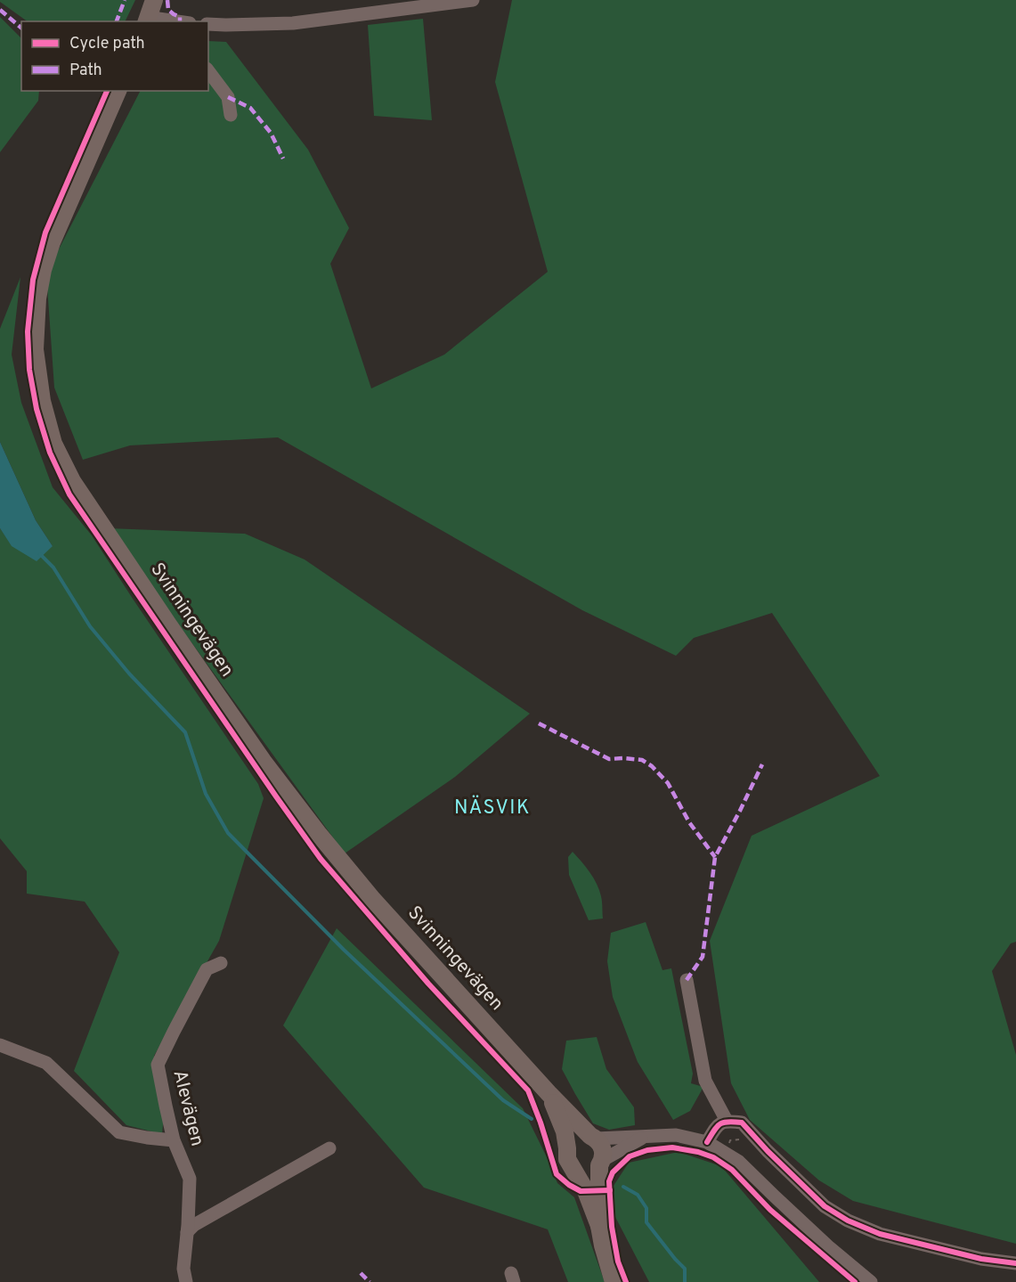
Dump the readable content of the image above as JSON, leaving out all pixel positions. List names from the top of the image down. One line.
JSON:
{"streets":{"main road":["Svinningevägen"],"street":["Alevägen"]},"districts":["NÄSVIK"],"legend":["Cycle path","Path"]}
